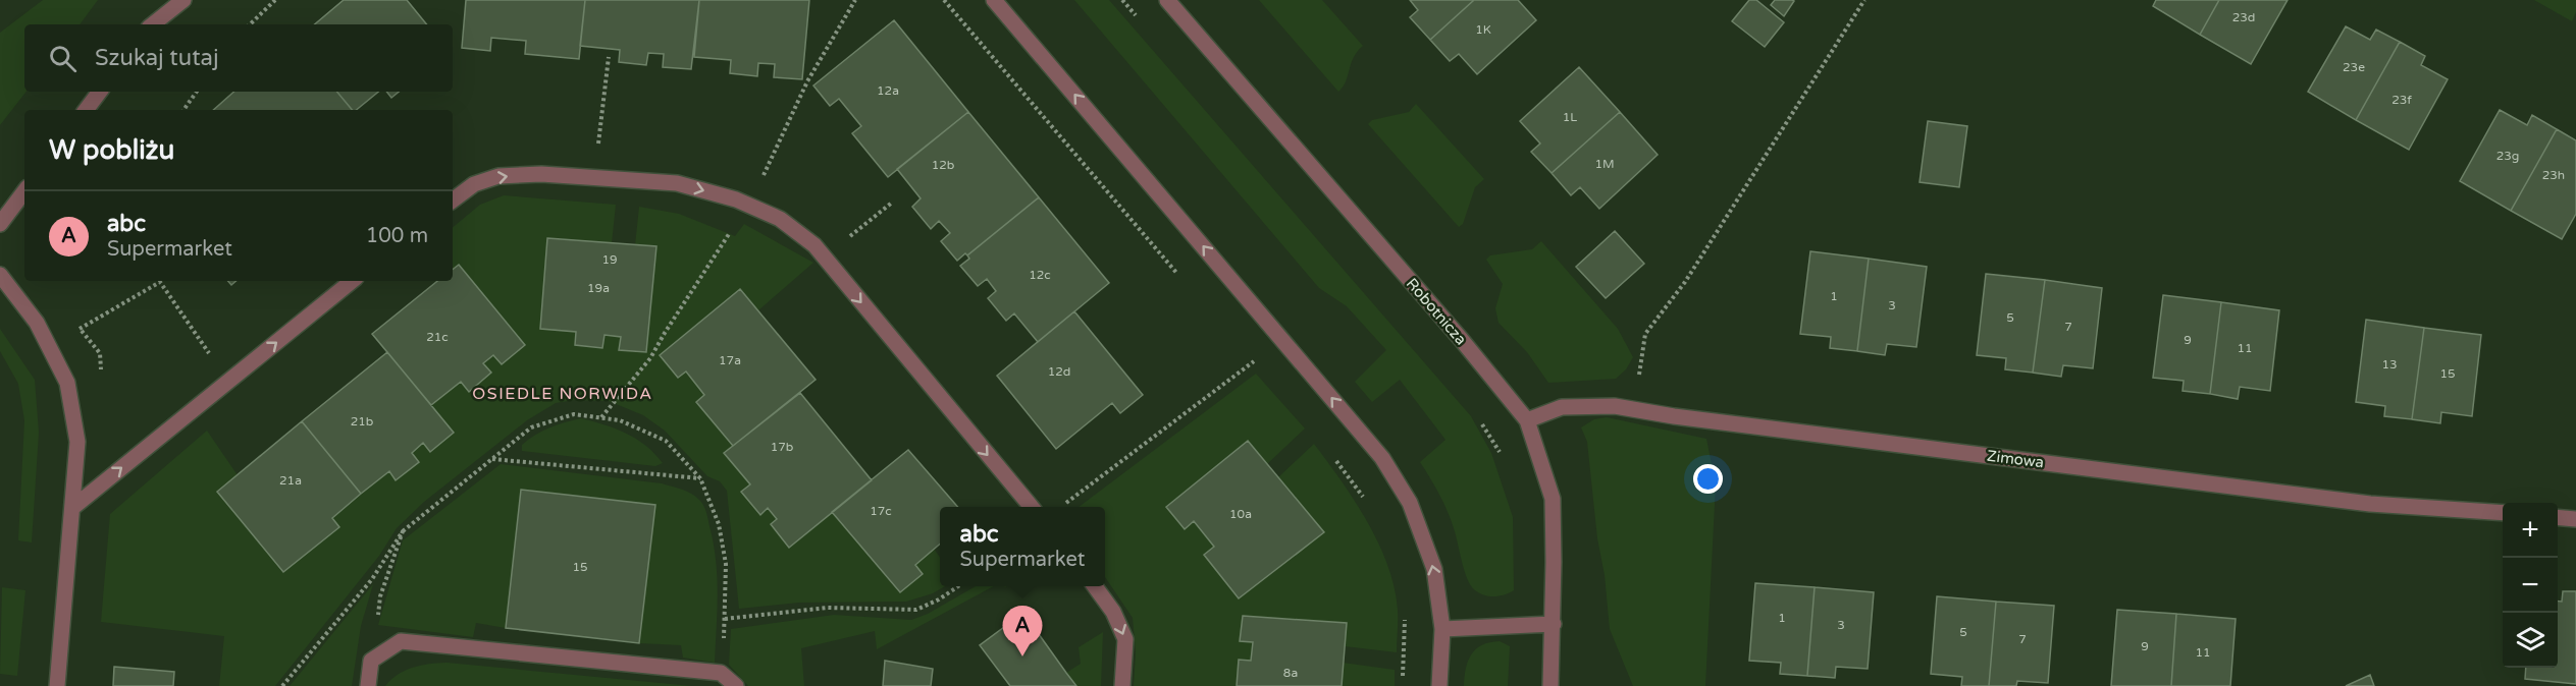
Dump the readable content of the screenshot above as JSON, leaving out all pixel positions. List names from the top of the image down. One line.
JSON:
{"streets":{"street":["Robotnicza","Zimowa"]},"crossings":[["Robotnicza","Zimowa"]],"districts":["OSIEDLE NORWIDA"],"house_numbers":["23d","1K","23e","12a","23f","1L","23g","1M","12b","23h","19","12c","19a","1","3","5","7","21c","9","11","17a","13","12d","15","21b","17b","21a","17c","10a","15","1","3","5","7","9","11","8a"],"page":{"search":"Szukaj tutaj","heading":"W pobliżu","list":[{"mark":"A","name":"abc","note":"Supermarket","value":"100 m"}],"map_buttons":["+","−"],"popup":["abc","Supermarket"],"pins":"A"}}
